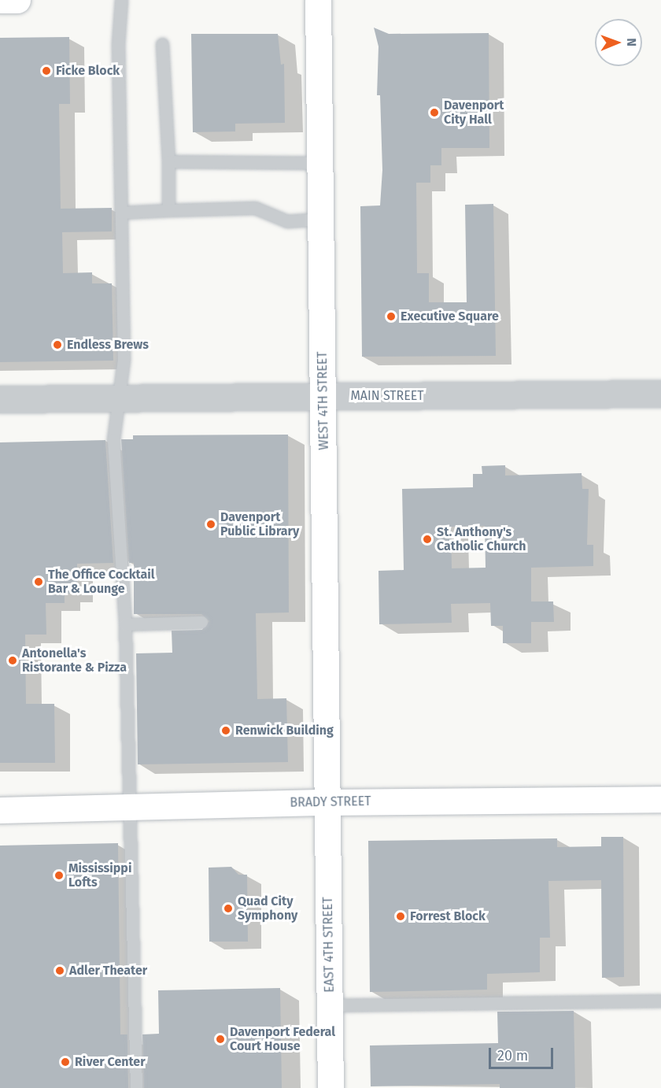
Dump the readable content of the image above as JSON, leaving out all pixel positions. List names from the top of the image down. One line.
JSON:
{"streets":{"main road":["WEST 4TH STREET","BRADY STREET","EAST 4TH STREET"],"street":["MAIN STREET"]},"crossings":[["MAIN STREET","WEST 4TH STREET"],["WEST 4TH STREET","BRADY STREET"],["WEST 4TH STREET","EAST 4TH STREET"],["BRADY STREET","EAST 4TH STREET"]],"places":["Ficke Block","Davenport City Hall","Executive Square","Endless Brews","Davenport Public Library","St. Anthony's Catholic Church","The Office Cocktail Bar & Lounge","Antonella's Ristorante & Pizza","Renwick Building","Mississippi Lofts","Quad City Symphony","Forrest Block","Adler Theater","Davenport Federal Court House","River Center"],"scale_bar":"20 m","north":"right"}
